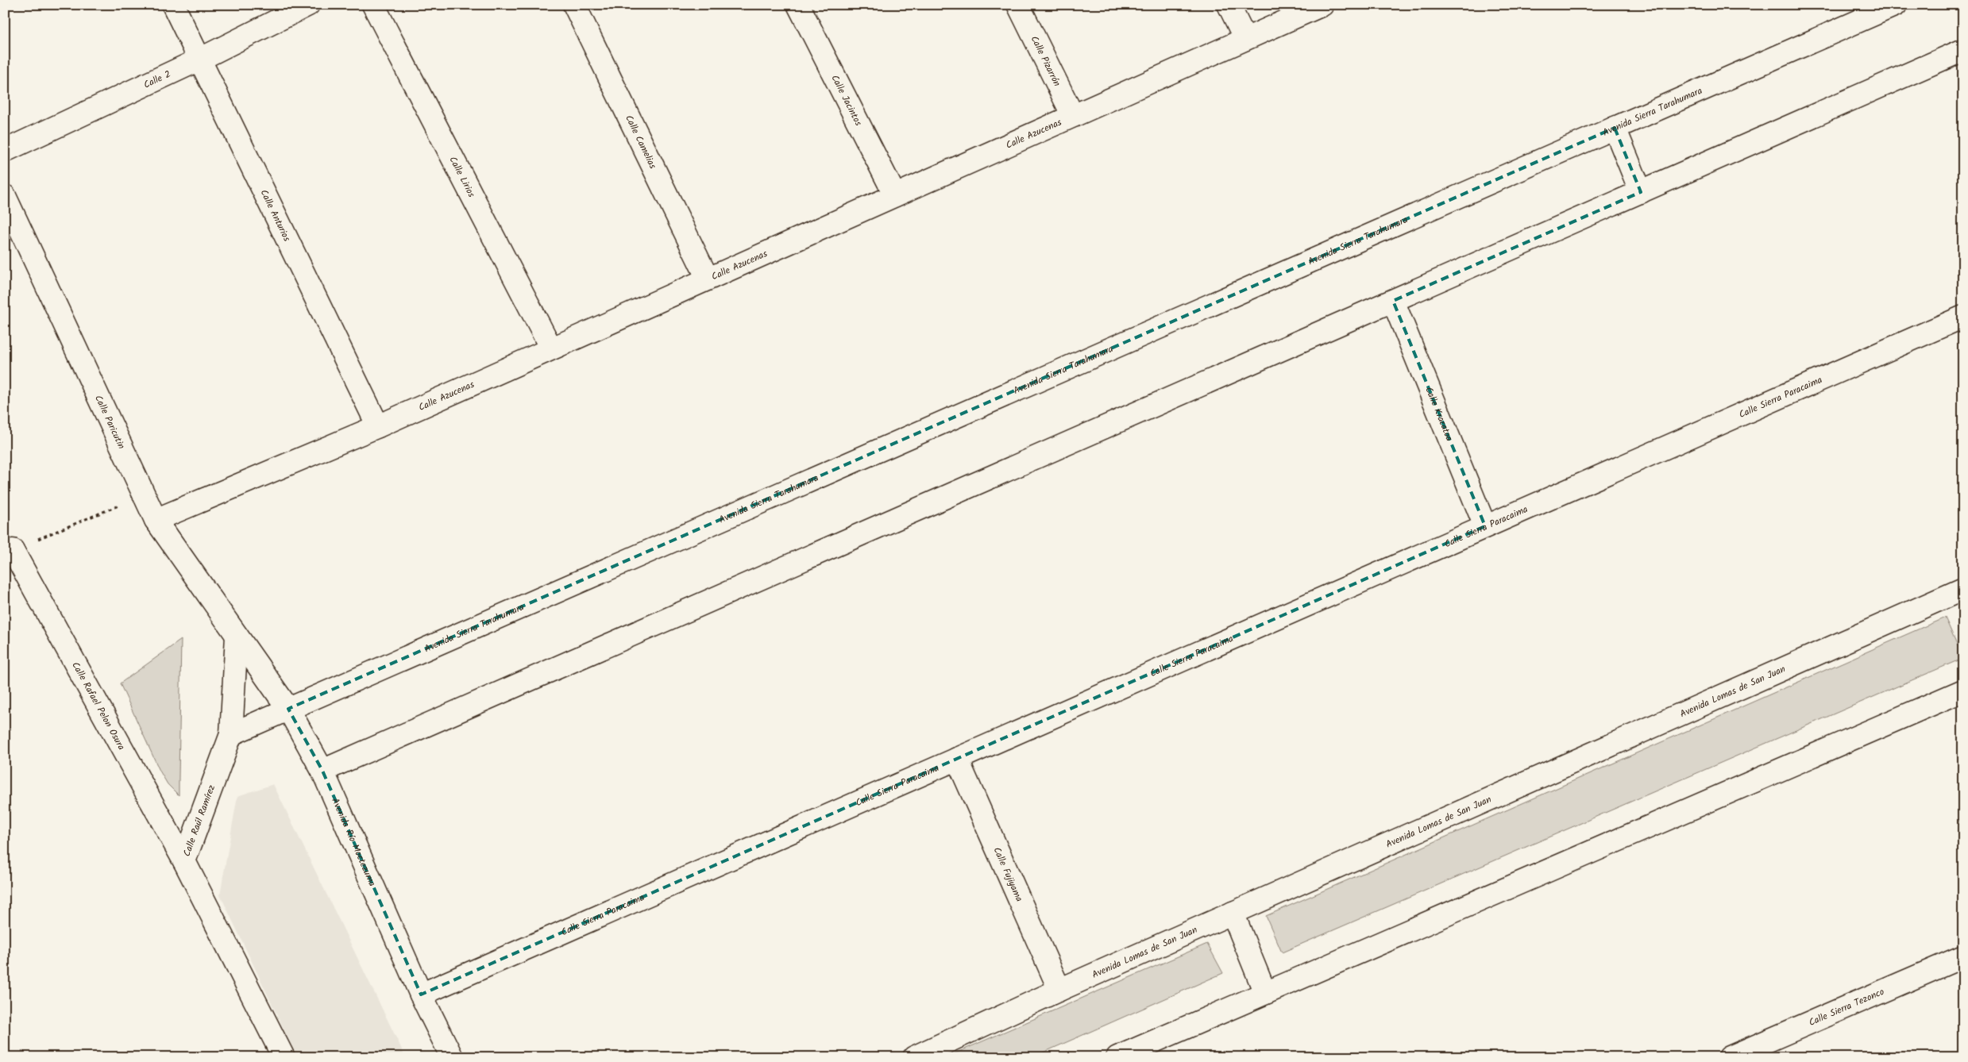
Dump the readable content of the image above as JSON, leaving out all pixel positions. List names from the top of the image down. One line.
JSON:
{"streets":{"street":["Calle Pizarrón","Calle 2","Calle Jacintos","Avenida Sierra Tarahumara","Calle Azucenas","Calle Camelias","Calle Lirios","Calle Anturios","Calle Sierra Paracaima","Calle Kracatoa","Calle Paricutin","Avenida Lomas de San Juan","Calle Rafael Pelon Osura","Calle Raúl Ramírez","Avenida Río Moctezuma","Calle Fujiyama","Calle Sierra Tezonco"]},"crossings":[["Calle Pizarrón","Calle Azucenas"],["Calle 2","Calle Anturios"],["Calle Jacintos","Calle Azucenas"],["Avenida Sierra Tarahumara","Calle Raúl Ramírez"],["Avenida Sierra Tarahumara","Avenida Río Moctezuma"],["Calle Azucenas","Calle Camelias"],["Calle Azucenas","Calle Lirios"],["Calle Azucenas","Calle Anturios"],["Calle Azucenas","Calle Paricutin"],["Calle Sierra Paracaima","Calle Kracatoa"],["Calle Sierra Paracaima","Avenida Río Moctezuma"],["Calle Sierra Paracaima","Calle Fujiyama"],["Calle Paricutin","Calle Raúl Ramírez"],["Calle Paricutin","Avenida Río Moctezuma"],["Avenida Lomas de San Juan","Calle Fujiyama"],["Calle Rafael Pelon Osura","Calle Raúl Ramírez"],["Calle Raúl Ramírez","Avenida Río Moctezuma"]]}
